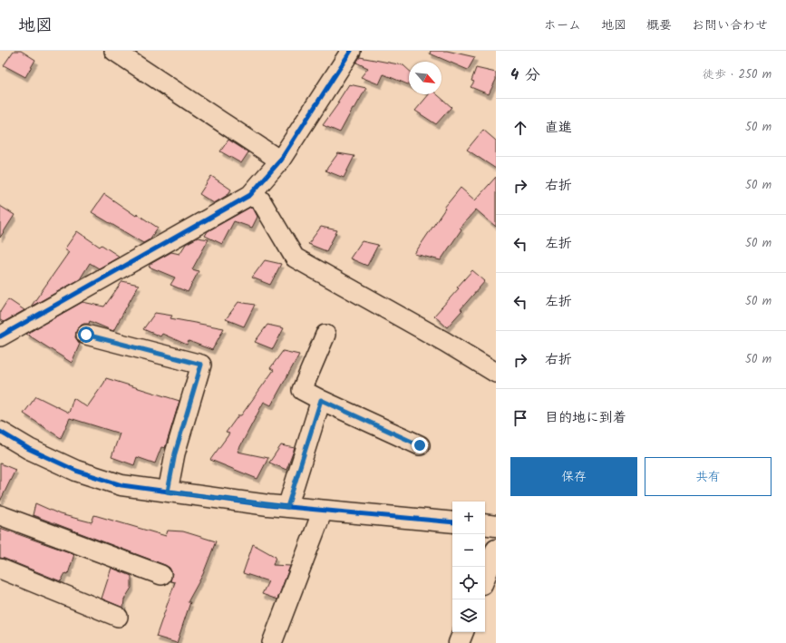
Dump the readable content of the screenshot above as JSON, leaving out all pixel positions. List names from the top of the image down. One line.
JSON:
{"north":"bottom right","page":{"header":"地図","nav":["ホーム","地図","概要","お問い合わせ"],"heading":["4 分","徒歩 · 250 m"],"list":[["直進","50 m"],["右折","50 m"],["左折","50 m"],["左折","50 m"],["右折","50 m"],"目的地に到着"],"buttons":["保存","共有"],"map_buttons":["+","−"]}}
